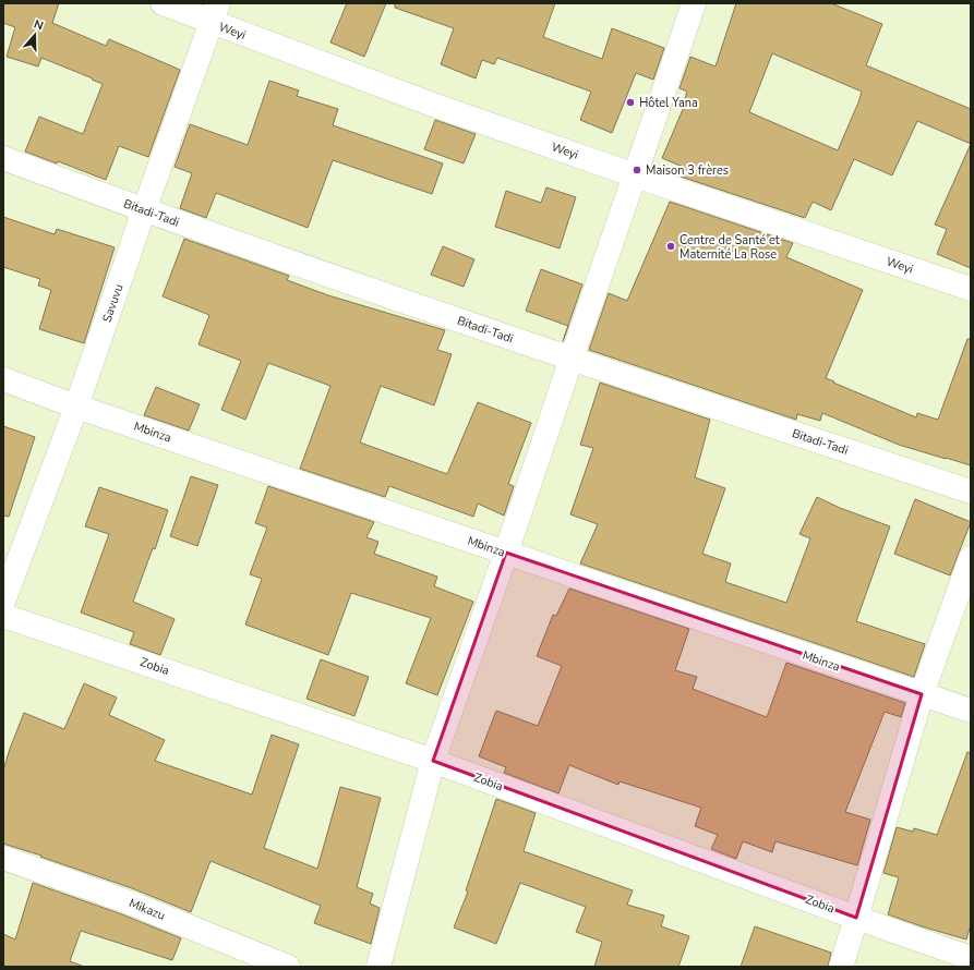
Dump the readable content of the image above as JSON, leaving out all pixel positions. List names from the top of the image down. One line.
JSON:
{"streets":{"street":["Weyi","Bitadi-Tadi","Savuvu","Mbinza","Zobia","Mikazu"]},"crossings":[["Weyi","Savuvu"],["Bitadi-Tadi","Savuvu"],["Savuvu","Mbinza"]],"places":["Hôtel Yana","Maison 3 frères","Centre de Santé et Maternité La Rose"],"north":"top"}
